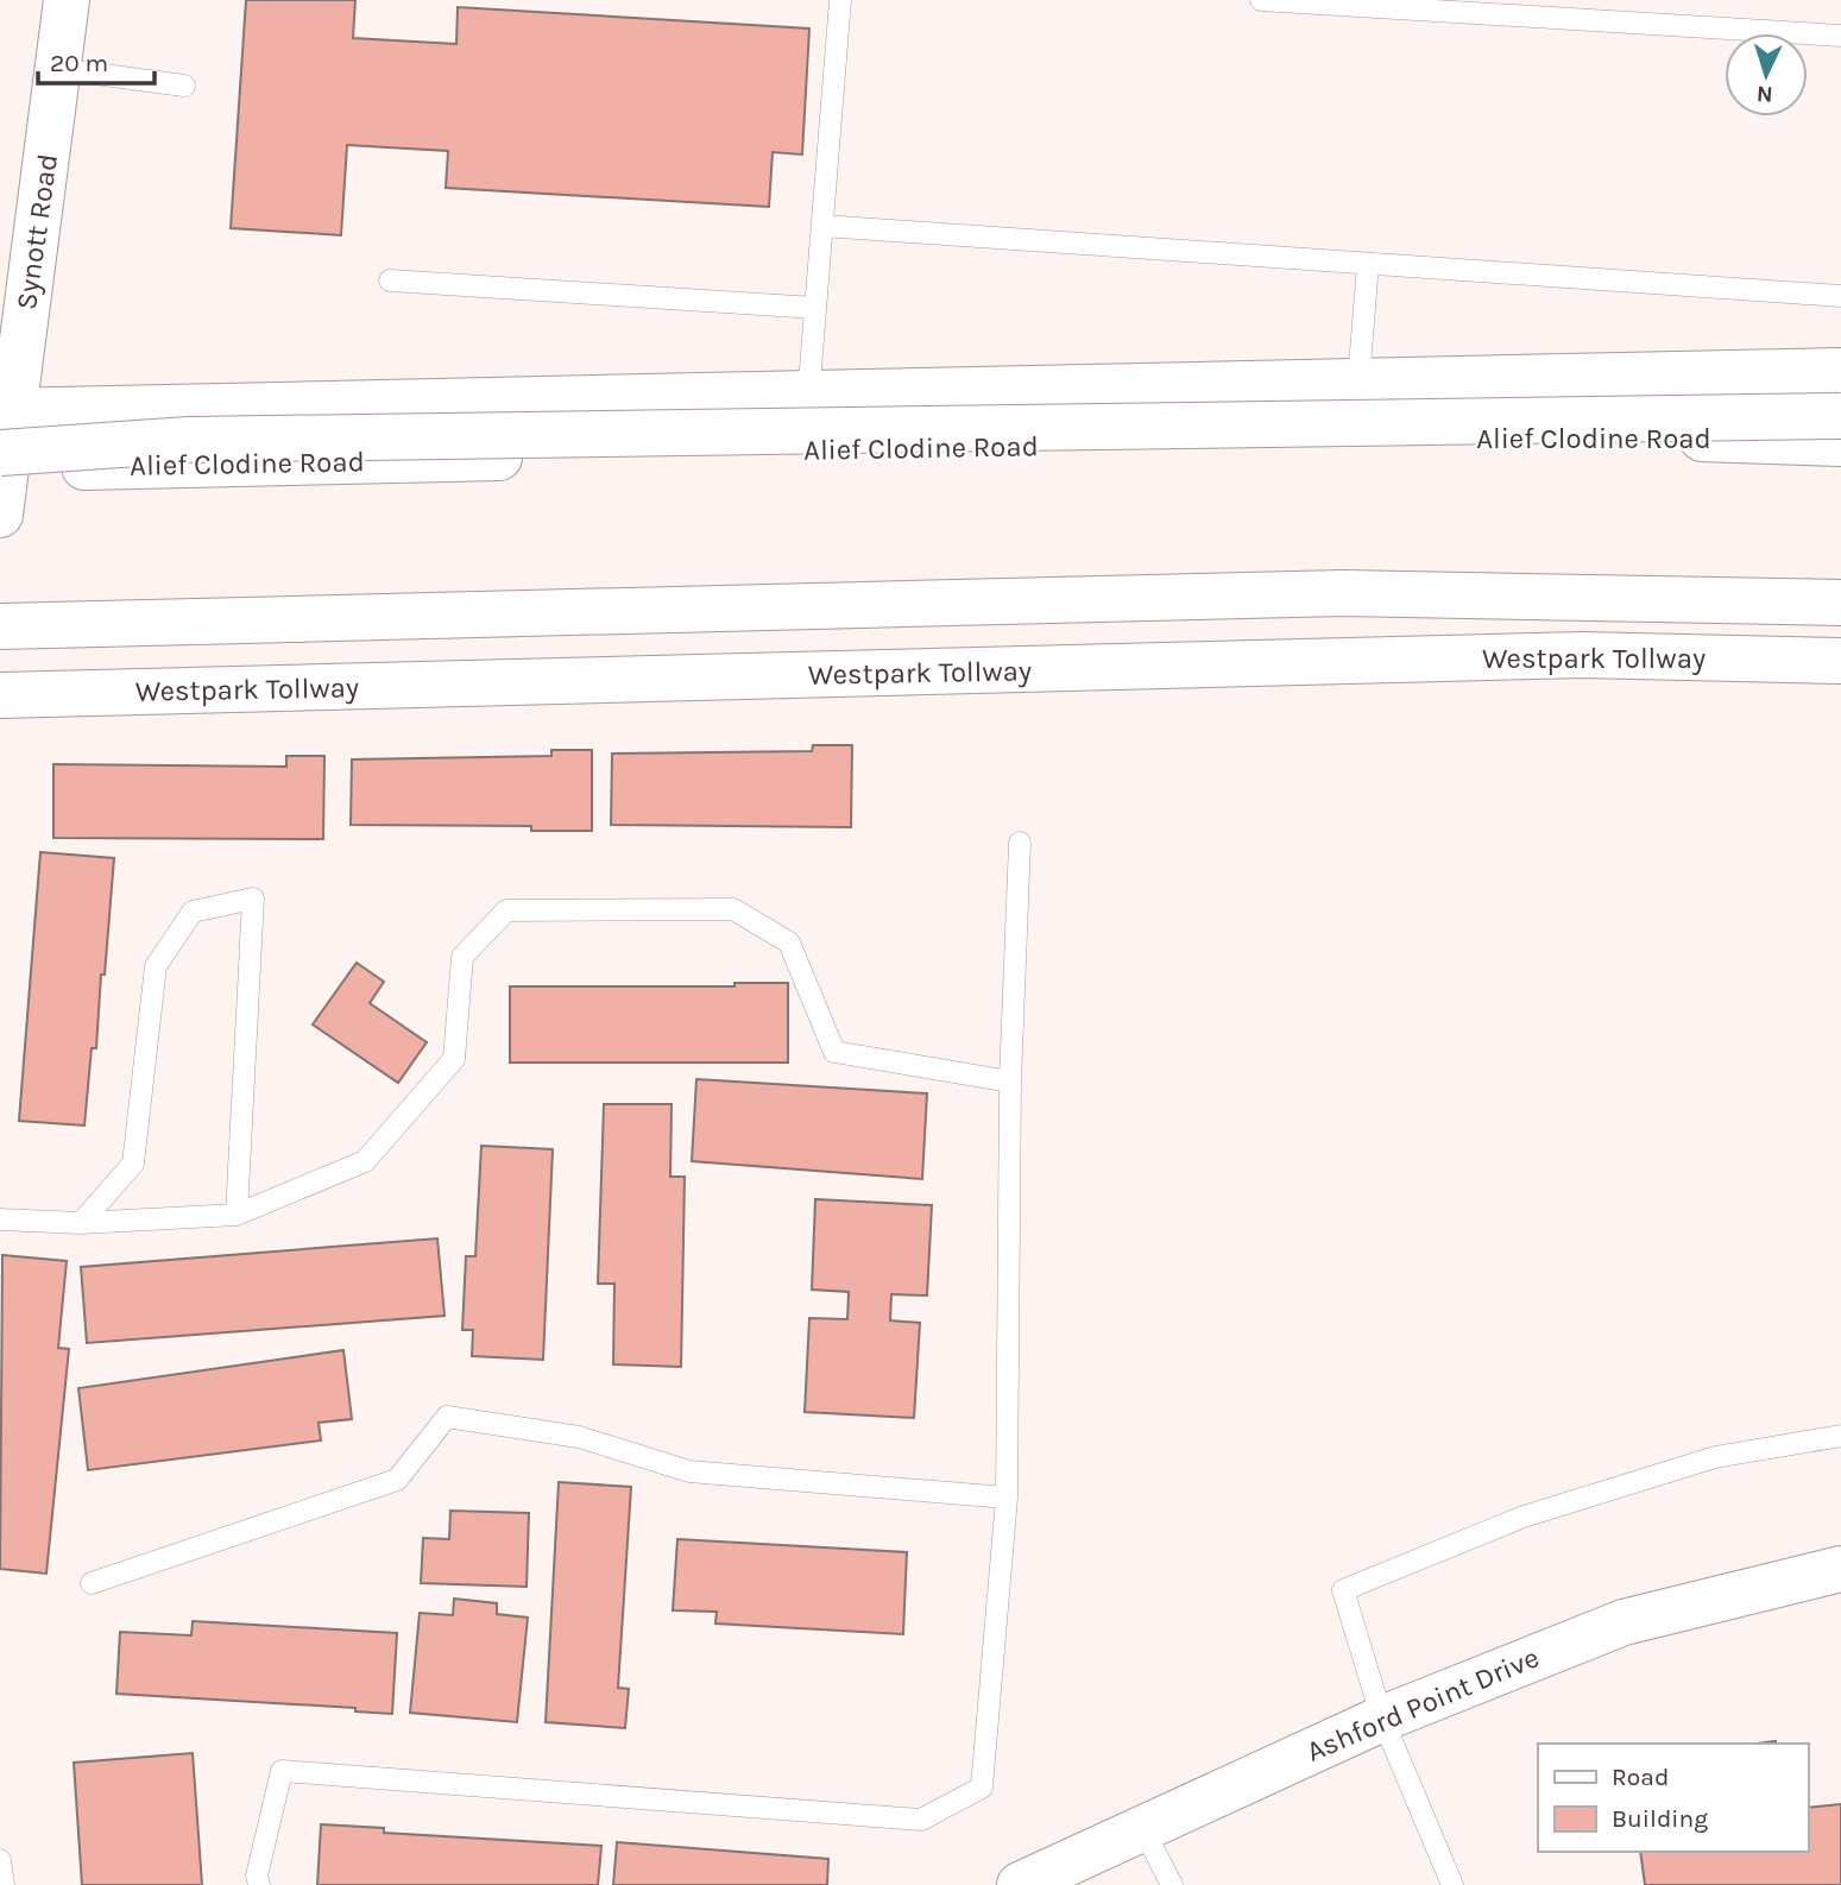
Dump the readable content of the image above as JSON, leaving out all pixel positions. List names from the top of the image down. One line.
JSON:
{"streets":{"main road":["Synott Road","Alief Clodine Road","Westpark Tollway","Ashford Point Drive"]},"crossings":[["Synott Road","Alief Clodine Road"]],"legend":["Road","Building"],"scale_bar":"20 m","north":"bottom"}
